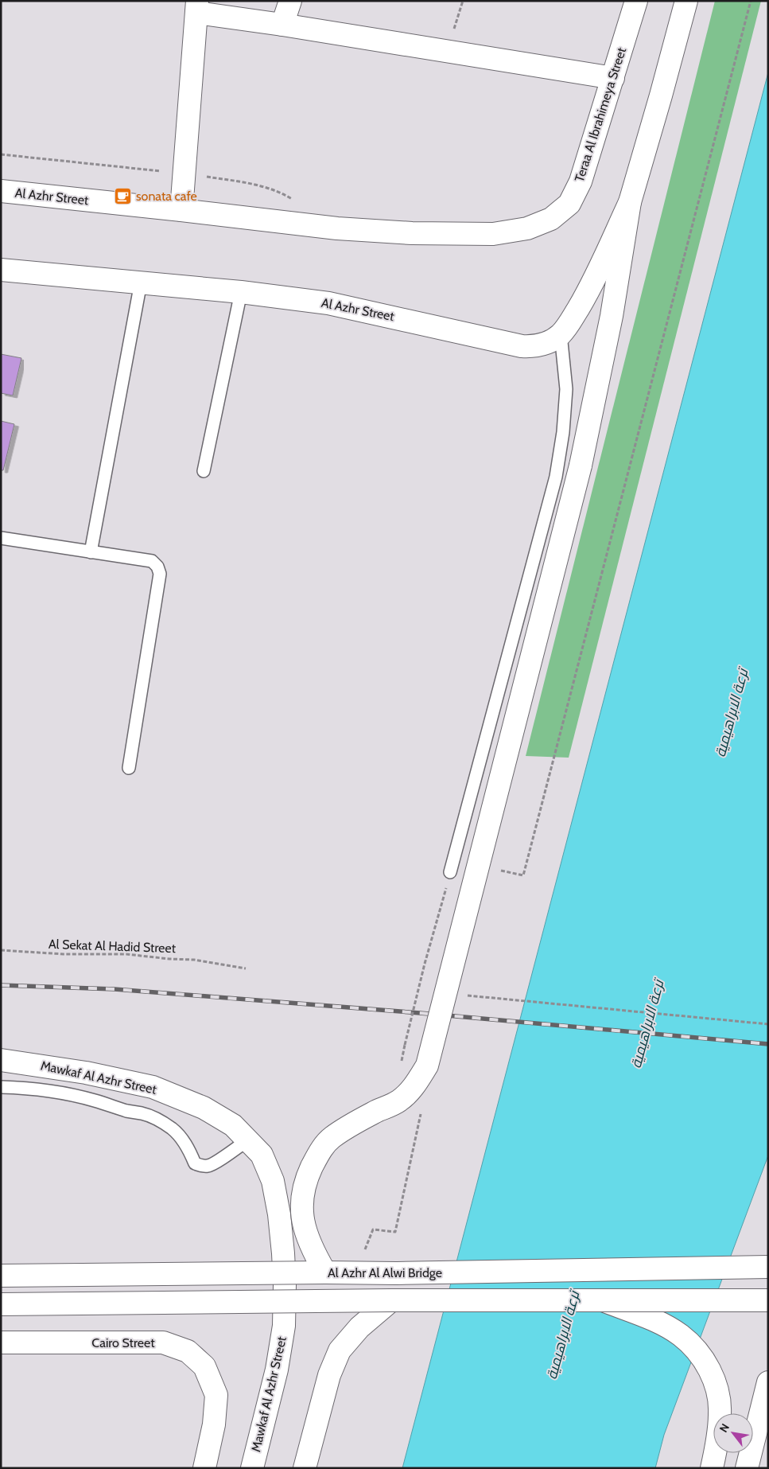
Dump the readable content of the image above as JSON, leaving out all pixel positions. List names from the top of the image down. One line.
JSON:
{"streets":{"main road":["Teraa Al Ibrahimeya Street","Al Azhr Street","Mawkaf Al Azhr Street","Al Azhr Al Alwi Bridge","Cairo Street"],"path":["Al Sekat Al Hadid Street"]},"crossings":[["Teraa Al Ibrahimeya Street","Al Azhr Street"]],"water":["ترعة الابراهيمية"],"places":{"cafe":["sonata cafe"]},"north":"top left"}
